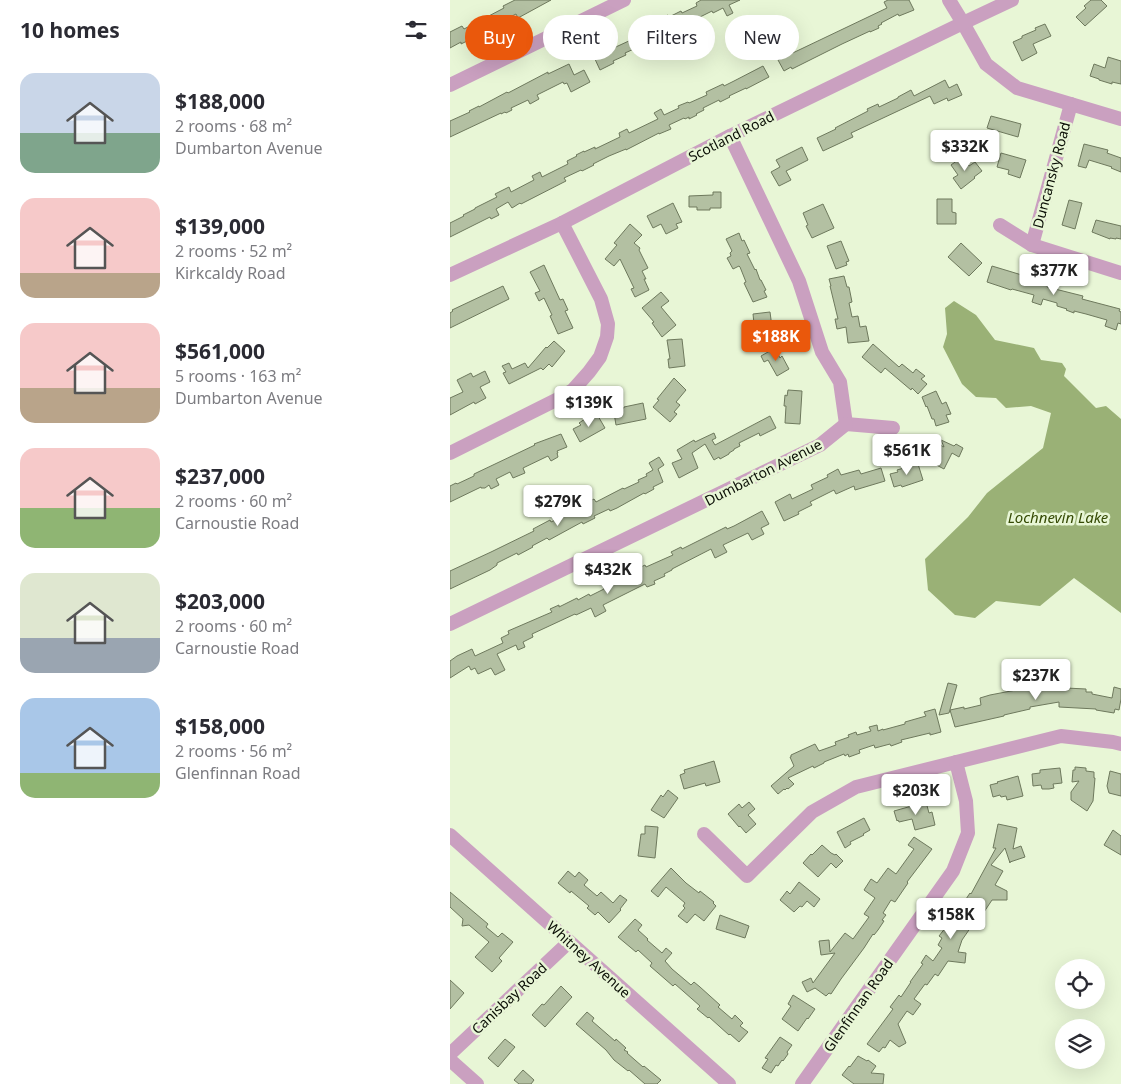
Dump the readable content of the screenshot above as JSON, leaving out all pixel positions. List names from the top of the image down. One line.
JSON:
{"streets":{"street":["Scotland Road","Duncansky Road","Dumbarton Avenue","Whitney Avenue","Canisbay Road","Glenfinnan Road"]},"crossings":[["Whitney Avenue","Canisbay Road"]],"water":["Lochnevin Lake"],"page":{"heading":"10 homes","chip":["Buy","Rent","Filters","New"],"list":[{"name":"$188,000","note":"2 rooms · 68 m² · Dumbarton Avenue"},{"name":"$139,000","note":"2 rooms · 52 m² · Kirkcaldy Road"},{"name":"$561,000","note":"5 rooms · 163 m² · Dumbarton Avenue"},{"name":"$237,000","note":"2 rooms · 60 m² · Carnoustie Road"},{"name":"$203,000","note":"2 rooms · 60 m² · Carnoustie Road"},{"name":"$158,000","note":"2 rooms · 56 m² · Glenfinnan Road"}],"price":["$332K","$377K","$188K","$139K","$561K","$279K","$432K","$237K","$203K","$158K"]}}
